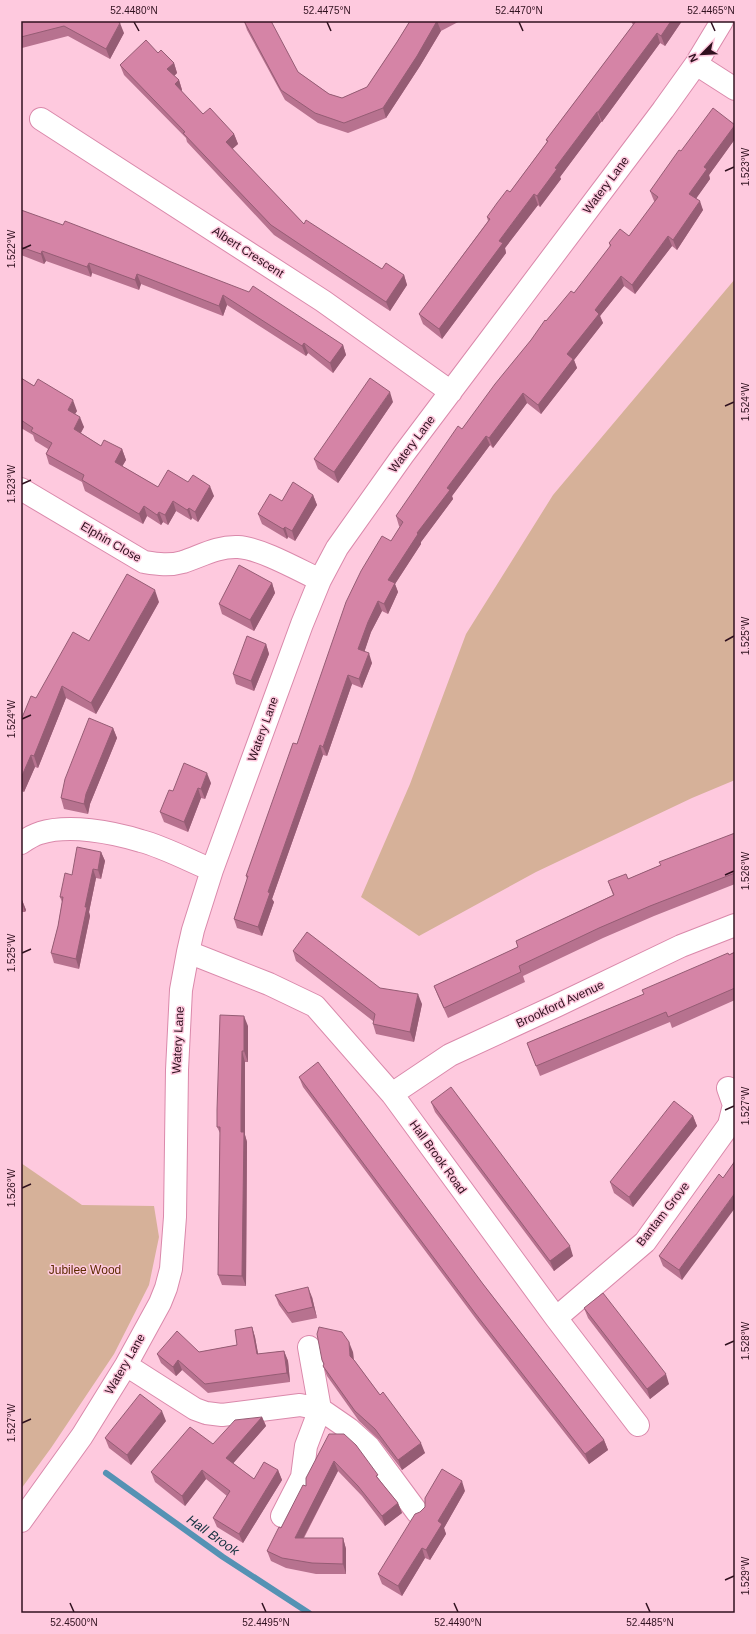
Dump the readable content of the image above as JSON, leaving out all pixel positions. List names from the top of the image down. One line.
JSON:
{"streets":{"street":["Watery Lane","Albert Crescent","Elphin Close","Brookford Avenue","Hall Brook Road","Bantam Grove"]},"crossings":[["Watery Lane","Albert Crescent"],["Watery Lane","Elphin Close"],["Watery Lane","Hall Brook Road"],["Brookford Avenue","Hall Brook Road"],["Hall Brook Road","Bantam Grove"]],"water":["Hall Brook"],"parks":["Jubilee Wood"],"north":"bottom left","coordinates":["52.4480°N","52.4475°N","52.4470°N","52.4465°N","1.523°W","1.522°W","1.524°W","1.525°W","1.526°W","1.527°W","1.528°W","1.529°W","52.4500°N","52.4495°N","52.4490°N","52.4485°N"]}
